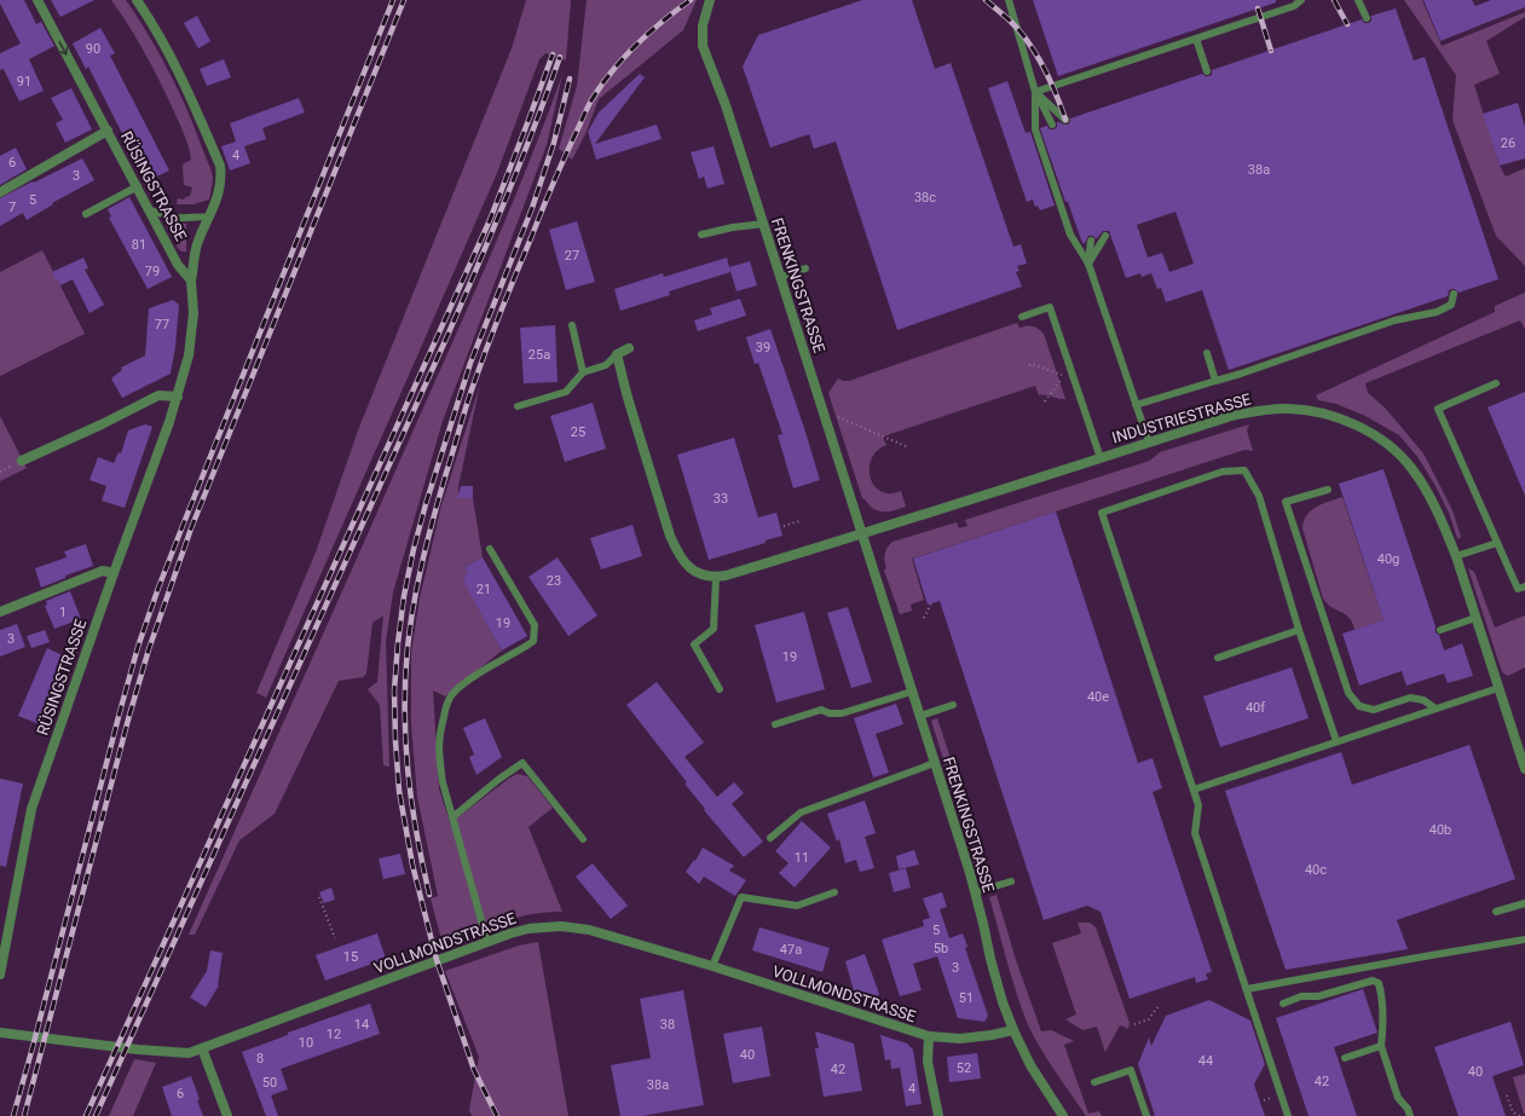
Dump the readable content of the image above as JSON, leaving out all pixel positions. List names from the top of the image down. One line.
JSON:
{"streets":{"street":["RÜSINGSTRASSE","FRENKINGSTRASSE","INDUSTRIESTRASSE","VOLLMONDSTRASSE"]},"crossings":[["FRENKINGSTRASSE","INDUSTRIESTRASSE"],["FRENKINGSTRASSE","VOLLMONDSTRASSE"]],"house_numbers":["90","91","26","4","6","38a","3","38c","5","7","81","27","79","77","39","25a","25","33","40g","23","21","1","19","3","19","40e","40f","40b","11","40c","5","5b","47a","15","3","51","14","38","12","10","40","8","44","52","42","40","42","50","38a","4","6"]}
